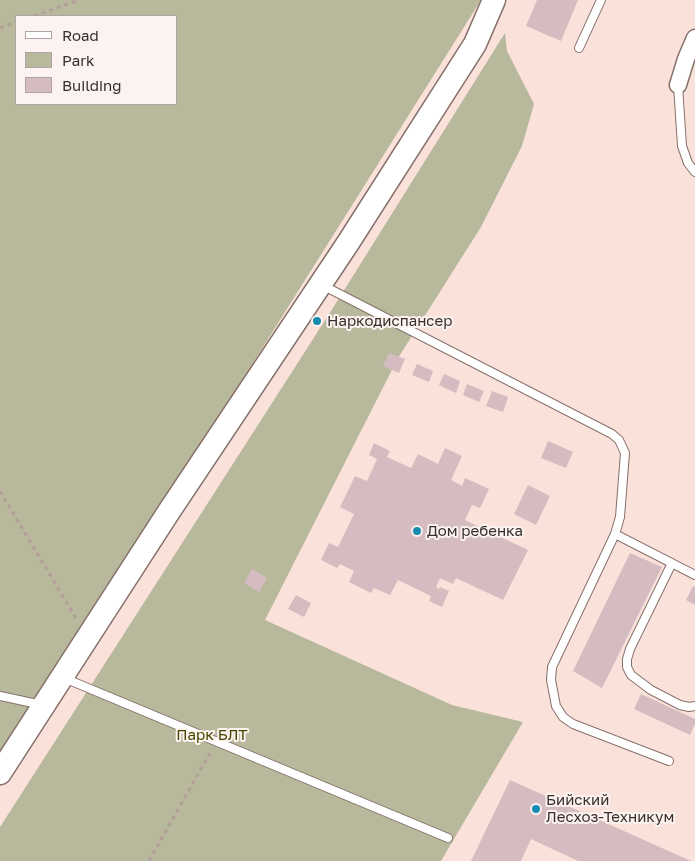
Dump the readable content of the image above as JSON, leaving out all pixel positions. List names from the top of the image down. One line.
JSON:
{"parks":["Парк БЛТ"],"places":["Наркодиспансер","Дом ребенка","Бийский Лесхоз-Техникум"],"legend":["Road","Park","Building"]}
